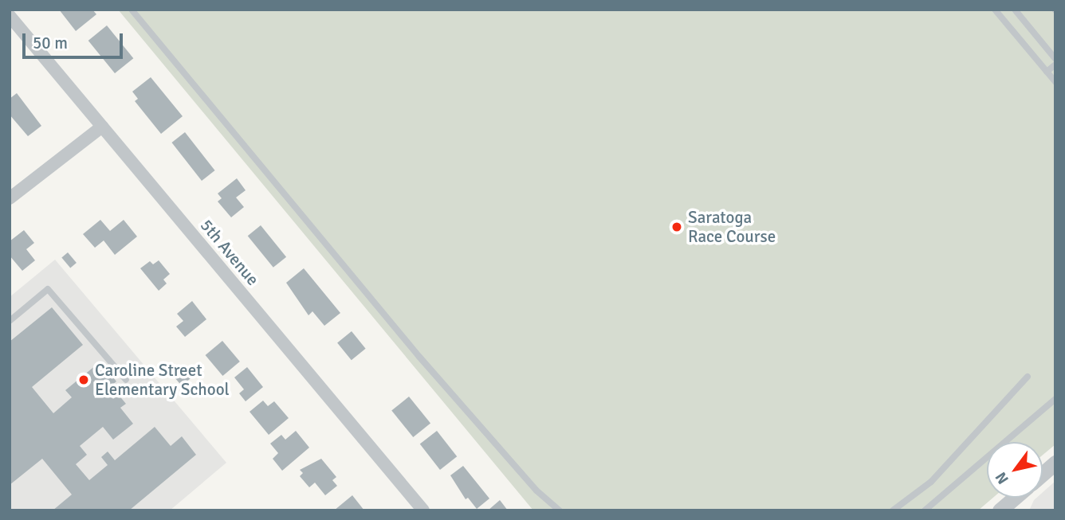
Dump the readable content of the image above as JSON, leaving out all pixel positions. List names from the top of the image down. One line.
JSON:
{"streets":{"street":["5th Avenue"]},"places":["Saratoga Race Course","Caroline Street Elementary School"],"scale_bar":"50 m","north":"bottom left"}
